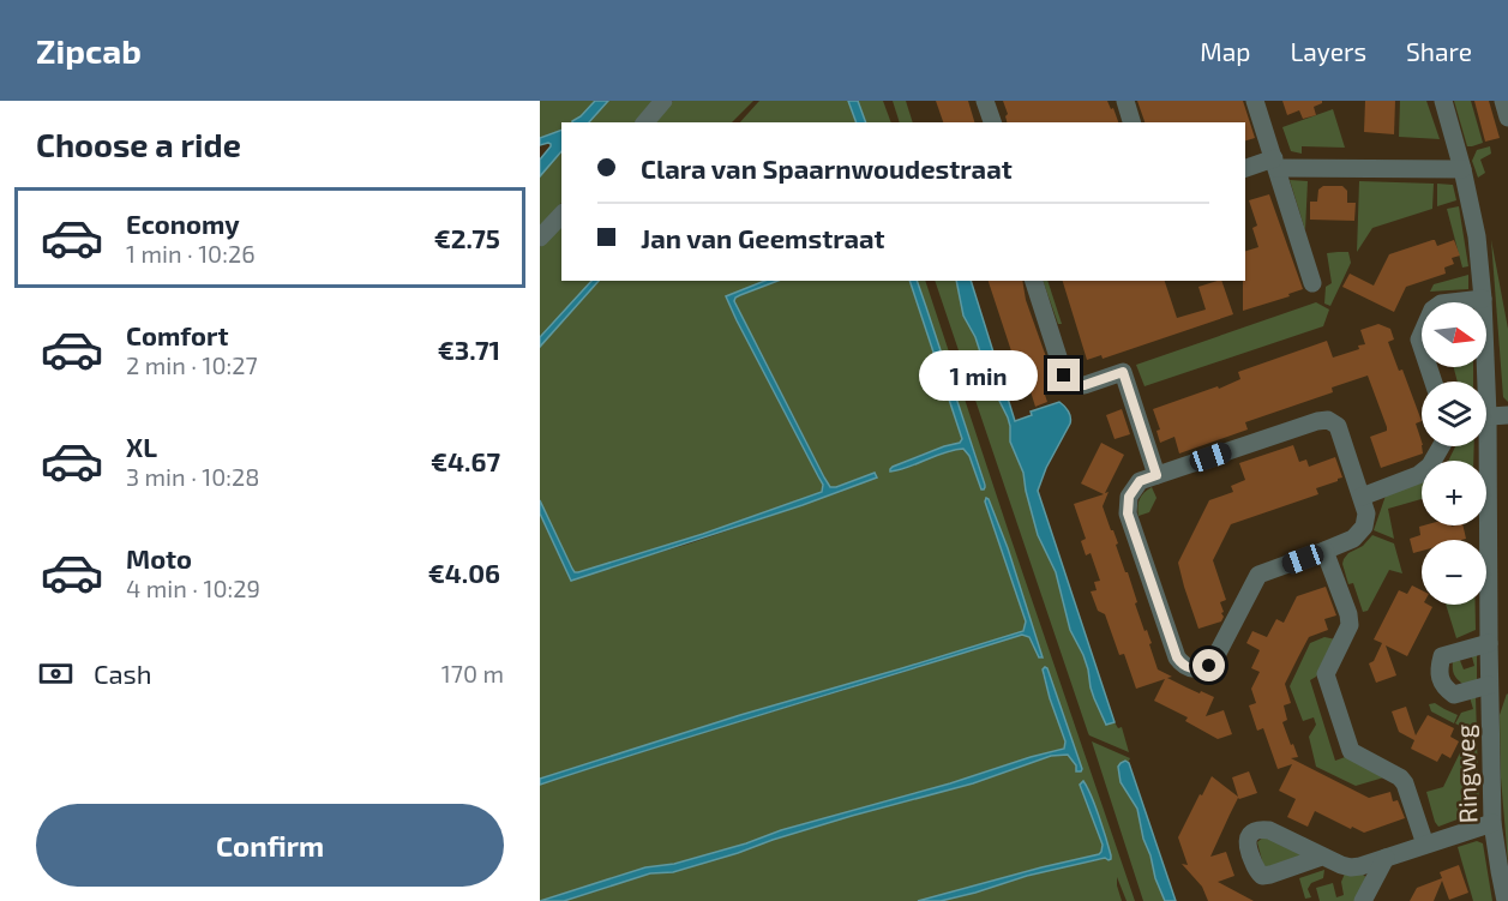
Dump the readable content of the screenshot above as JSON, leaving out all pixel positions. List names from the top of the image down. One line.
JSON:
{"streets":{"street":["Ringweg"]},"north":"right","page":{"header":"Zipcab","nav":["Map","Layers","Share"],"heading":"Choose a ride","banner":["Clara van Spaarnwoudestraat","Jan van Geemstraat"],"list":[{"name":"Economy","note":"1 min · 10:26","value":"€2.75"},{"name":"Comfort","note":"2 min · 10:27","value":"€3.71"},{"name":"XL","note":"3 min · 10:28","value":"€4.67"},{"name":"Moto","note":"4 min · 10:29","value":"€4.06"}],"map_buttons":["+","−"],"bubble":"1 min","pay":["Cash","170 m"],"buttons":"Confirm"}}
